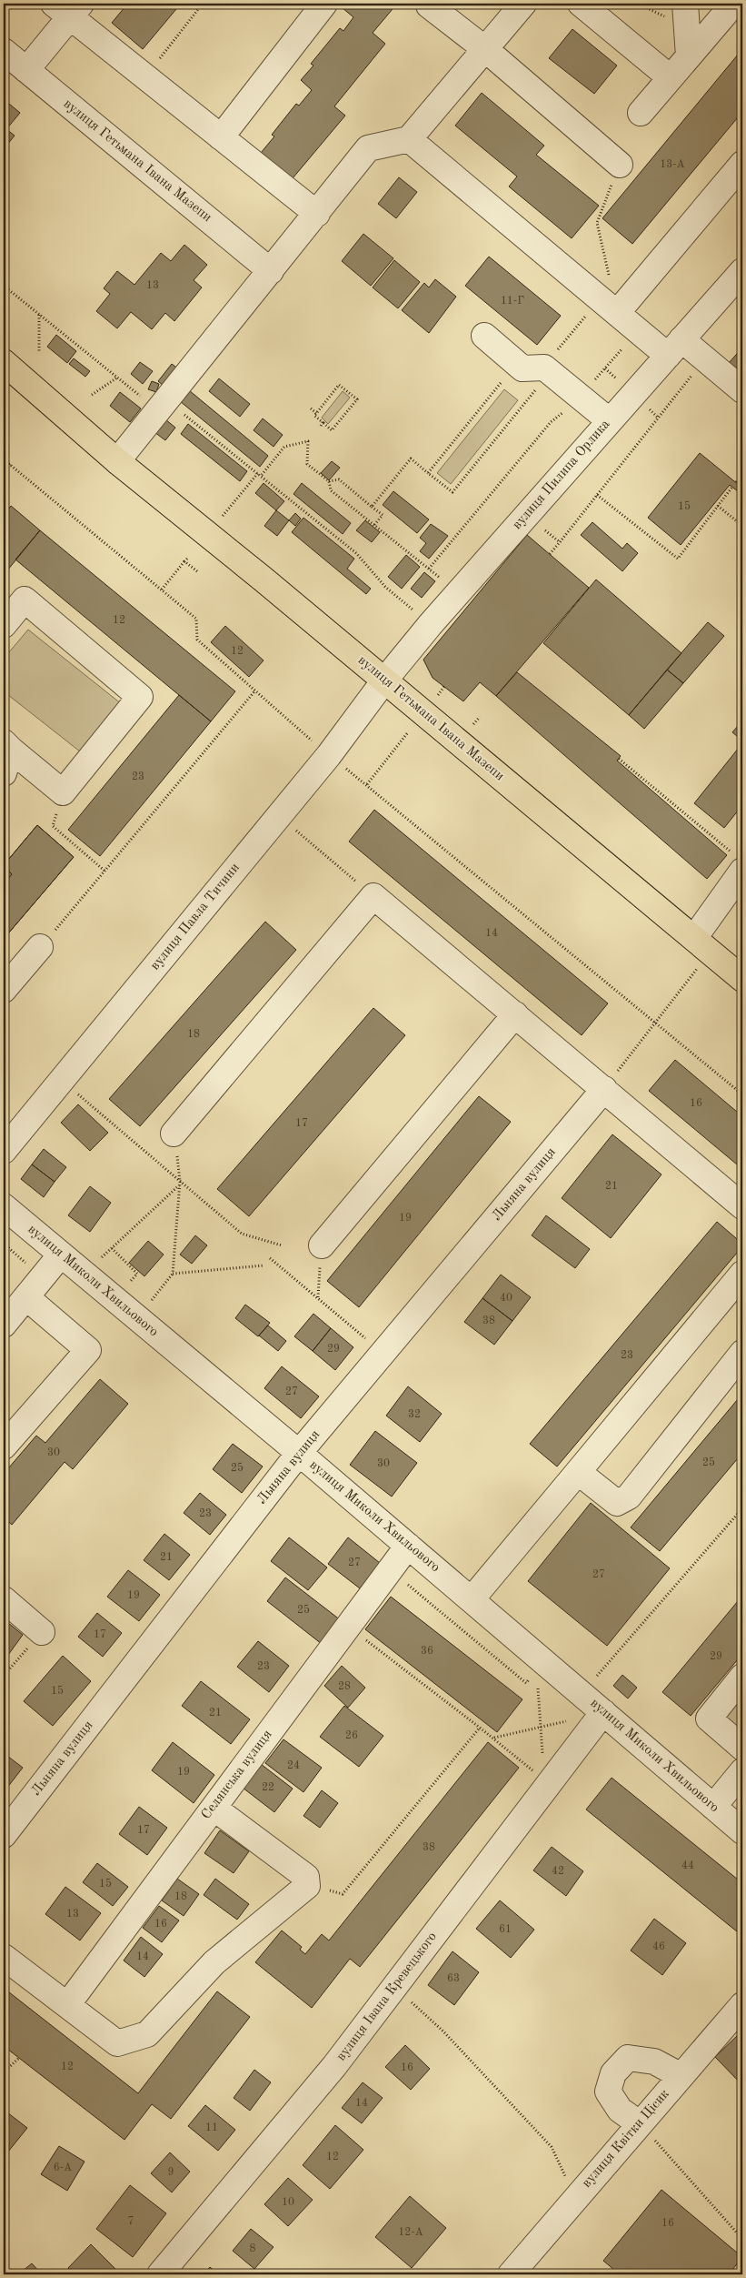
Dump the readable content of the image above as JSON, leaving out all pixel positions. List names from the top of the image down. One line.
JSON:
{"streets":{"main road":["вулиця Гетьмана Івана Мазепи"],"street":["вулиця Пилипа Орлика","вулиця Павла Тичини","Льняна вулиця","вулиця Миколи Хвильового","Селянська вулиця","вулиця Івана Кревецького","вулиця Квітки Цісик"]},"crossings":[["вулиця Гетьмана Івана Мазепи","вулиця Пилипа Орлика"],["вулиця Гетьмана Івана Мазепи","вулиця Павла Тичини"],["вулиця Пилипа Орлика","вулиця Павла Тичини"],["Льняна вулиця","вулиця Миколи Хвильового"],["вулиця Миколи Хвильового","Селянська вулиця"],["вулиця Миколи Хвильового","вулиця Івана Кревецького"]],"house_numbers":["13-А","13","11-Г","15","12","12","23","14","18","16","17","21","19","40","38","29","23","27","32","30","25","30","25","23","21","27","27","19","25","17","36","29","23","28","15","21","26","24","19","22","17","38","44","42","15","18","13","16","61","46","14","63","12","16","14","11","12","6-А","9","10","7","16","12-А","8"]}
